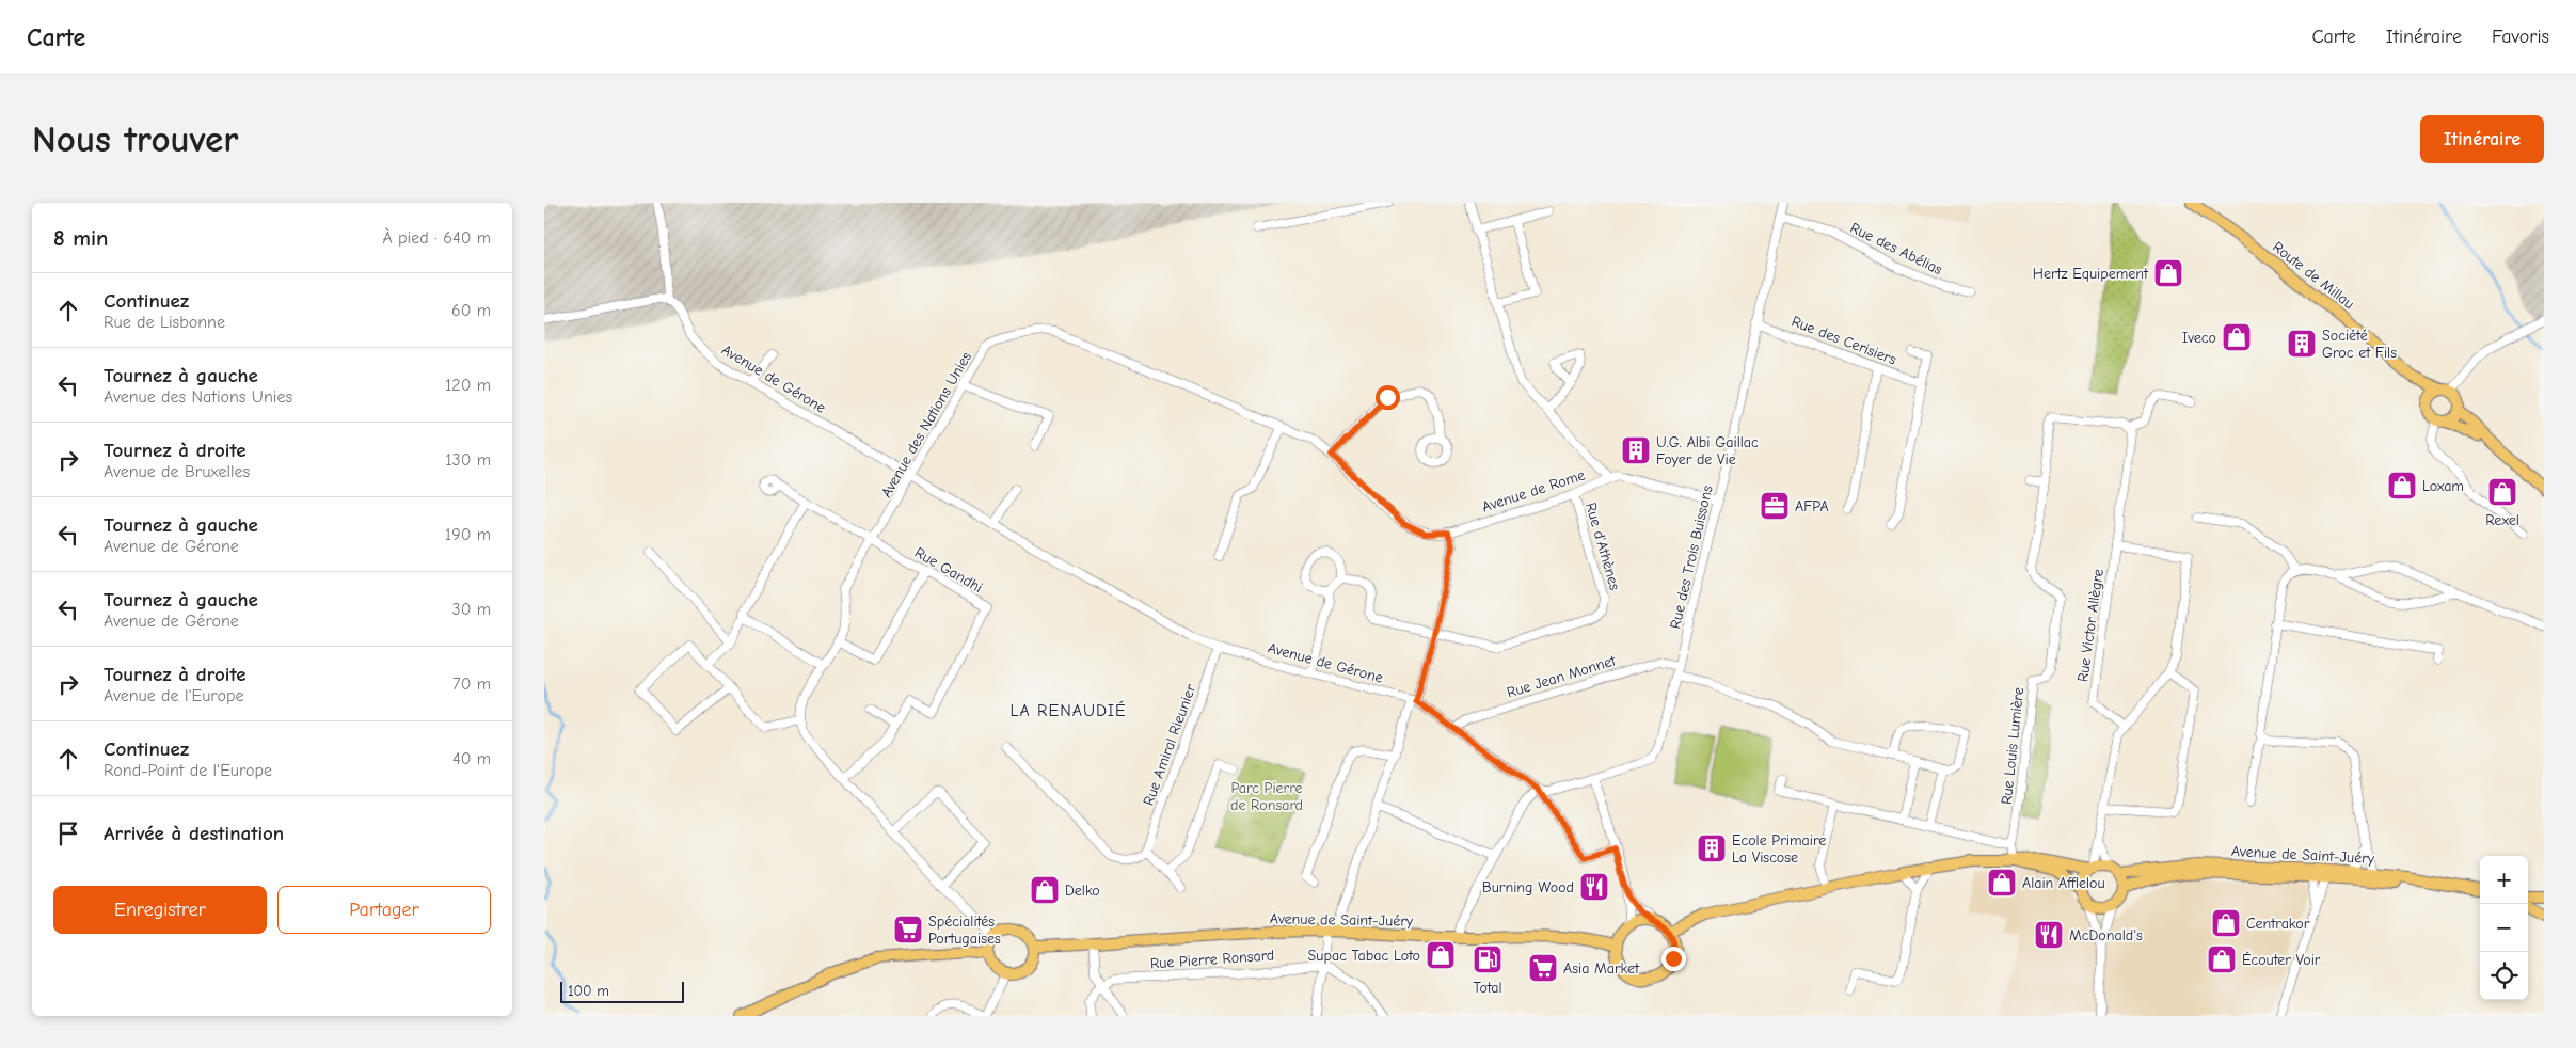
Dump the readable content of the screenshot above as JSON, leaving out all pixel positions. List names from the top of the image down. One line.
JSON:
{"streets":{"main road":["Route de Millau","Avenue de Saint-Juéry"],"street":["Rue des Abélias","Rue des Cerisiers","Avenue de Gérone","Avenue des Nations Unies","Avenue de Rome","Rue d'Athènes","Rue des Trois Buissons","Rue Gandhi","Rue Victor Allègre","Rue Jean Monnet","Rue Amiral Rieunier","Rue Louis Lumière","Rue Pierre Ronsard"]},"crossings":[["Rue des Abélias","Rue des Trois Buissons"],["Rue des Cerisiers","Rue des Trois Buissons"],["Avenue de Gérone","Avenue des Nations Unies"],["Avenue de Gérone","Rue Jean Monnet"],["Avenue de Gérone","Rue Amiral Rieunier"],["Avenue des Nations Unies","Avenue de Rome"],["Avenue des Nations Unies","Rue Gandhi"],["Avenue de Rome","Rue d'Athènes"],["Avenue de Rome","Rue des Trois Buissons"],["Rue des Trois Buissons","Rue Jean Monnet"],["Rue Victor Allègre","Rue Louis Lumière"]],"districts":["LA RENAUDIÉ"],"parks":["Parc Pierre de Ronsard"],"places":{"shop":["Hertz Equipement","Iveco","Loxam","Rexel","Alain Afflelou","Delko","Centrakor","Supac Tabac Loto","Écouter Voir"],"building":["Société Groc et Fils","U.G. Albi Gaillac Foyer de Vie","Ecole Primaire La Viscose"],"office":["AFPA"],"restaurant":["Burning Wood","McDonald's"],"supermarket":["Spécialités Portugaises","Asia Market"],"fuel station":["Total"]},"scale_bar":"100 m","page":{"header":"Carte","nav":["Carte","Itinéraire","Favoris"],"buttons":["Itinéraire",["Enregistrer","Partager"]],"title":"Nous trouver","heading":["8 min","À pied · 640 m"],"list":[["Continuez","Rue de Lisbonne","60 m"],["Tournez à gauche","Avenue des Nations Unies","120 m"],["Tournez à droite","Avenue de Bruxelles","130 m"],["Tournez à gauche","Avenue de Gérone","190 m"],["Tournez à gauche","Avenue de Gérone","30 m"],["Tournez à droite","Avenue de l'Europe","70 m"],["Continuez","Rond-Point de l'Europe","40 m"],"Arrivée à destination"],"map_buttons":["+","−"],"scale":"100 m"}}
